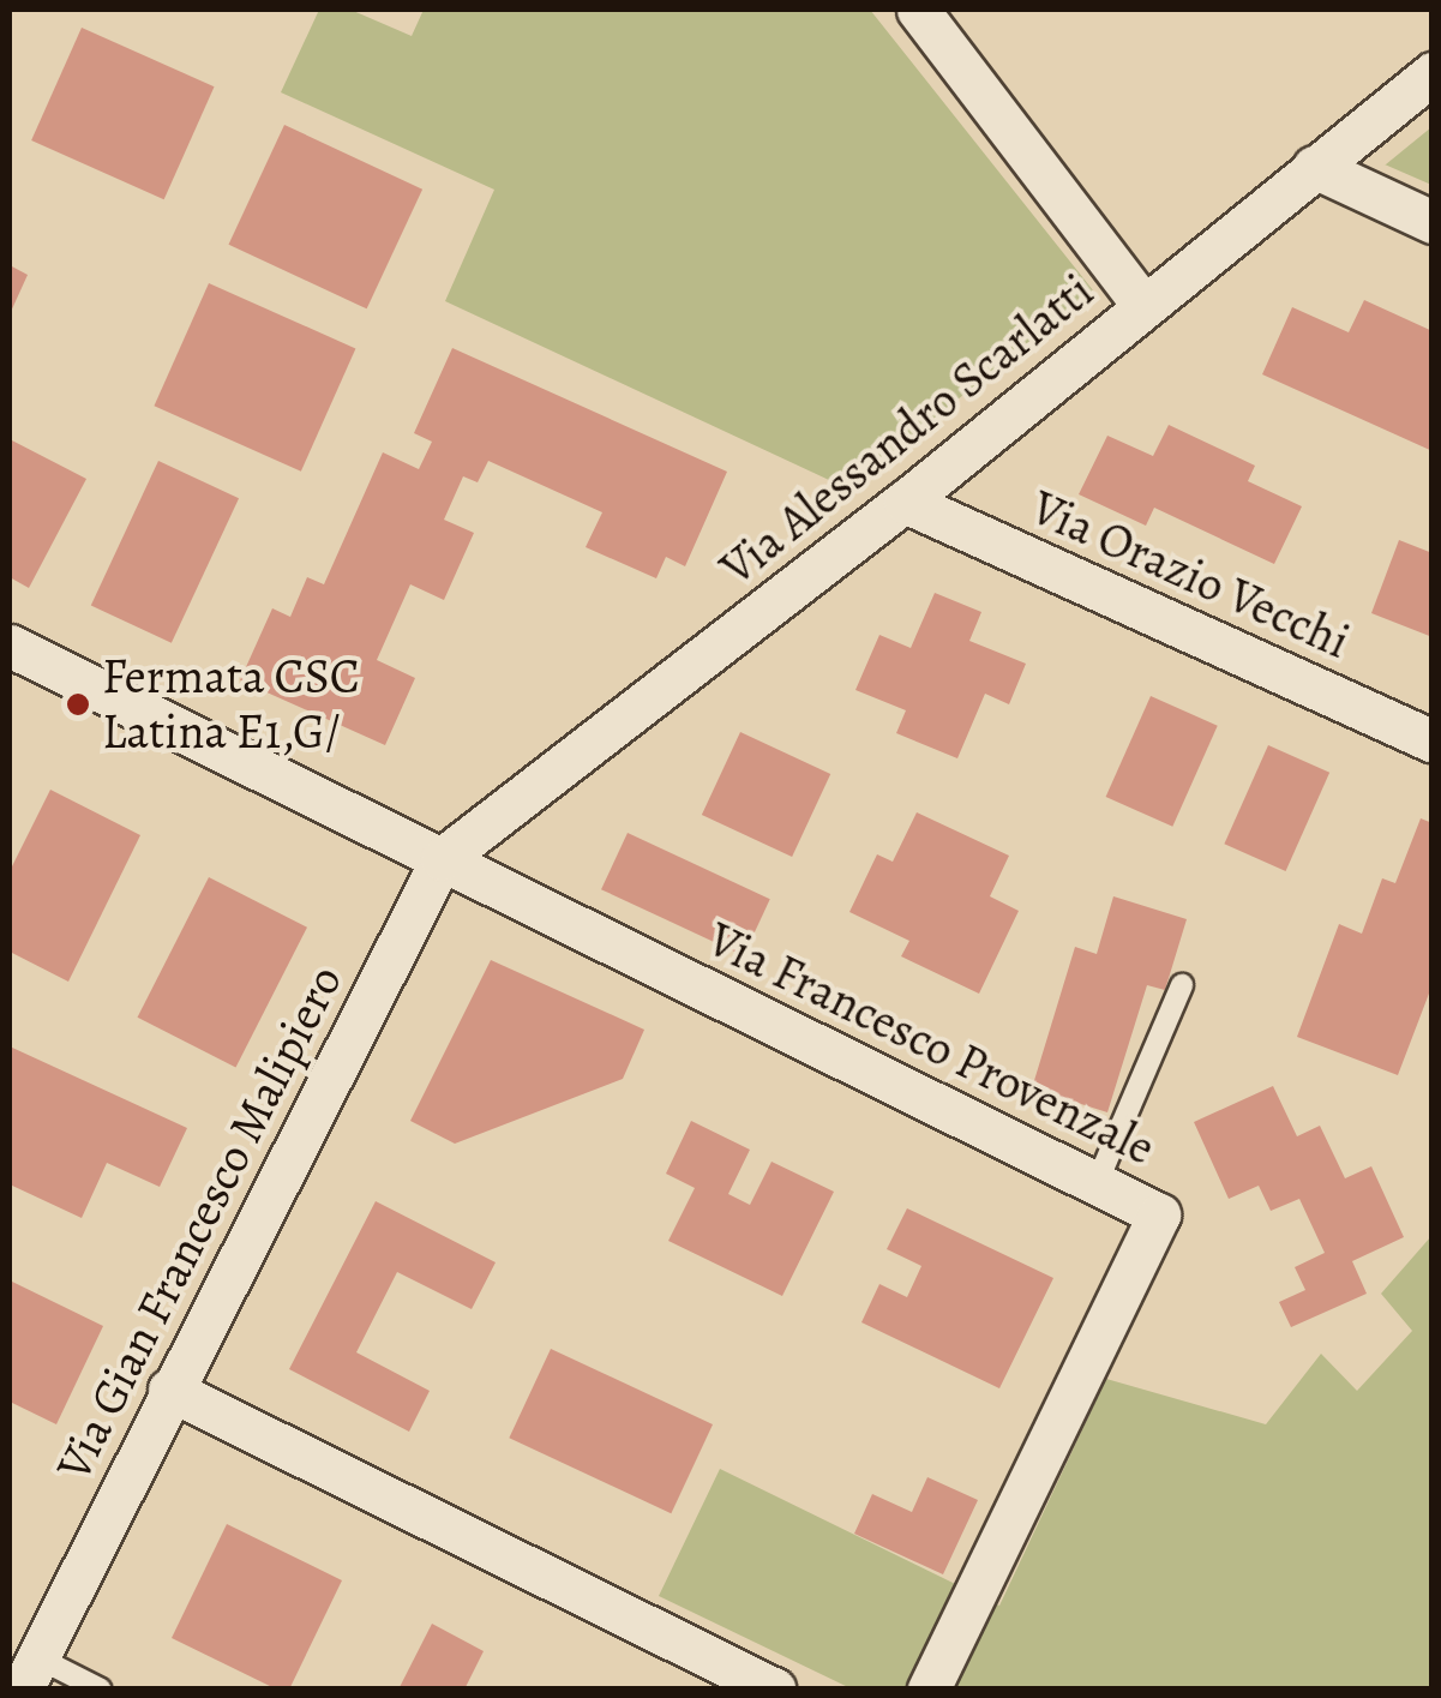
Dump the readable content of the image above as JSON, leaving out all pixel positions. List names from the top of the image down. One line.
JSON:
{"streets":{"street":["Via Alessandro Scarlatti","Via Orazio Vecchi","Via Francesco Provenzale","Via Gian Francesco Malipiero"]},"crossings":[["Via Alessandro Scarlatti","Via Orazio Vecchi"],["Via Alessandro Scarlatti","Via Francesco Provenzale"],["Via Alessandro Scarlatti","Via Gian Francesco Malipiero"],["Via Francesco Provenzale","Via Gian Francesco Malipiero"]],"places":["Fermata CSC Latina E1,G/"]}
